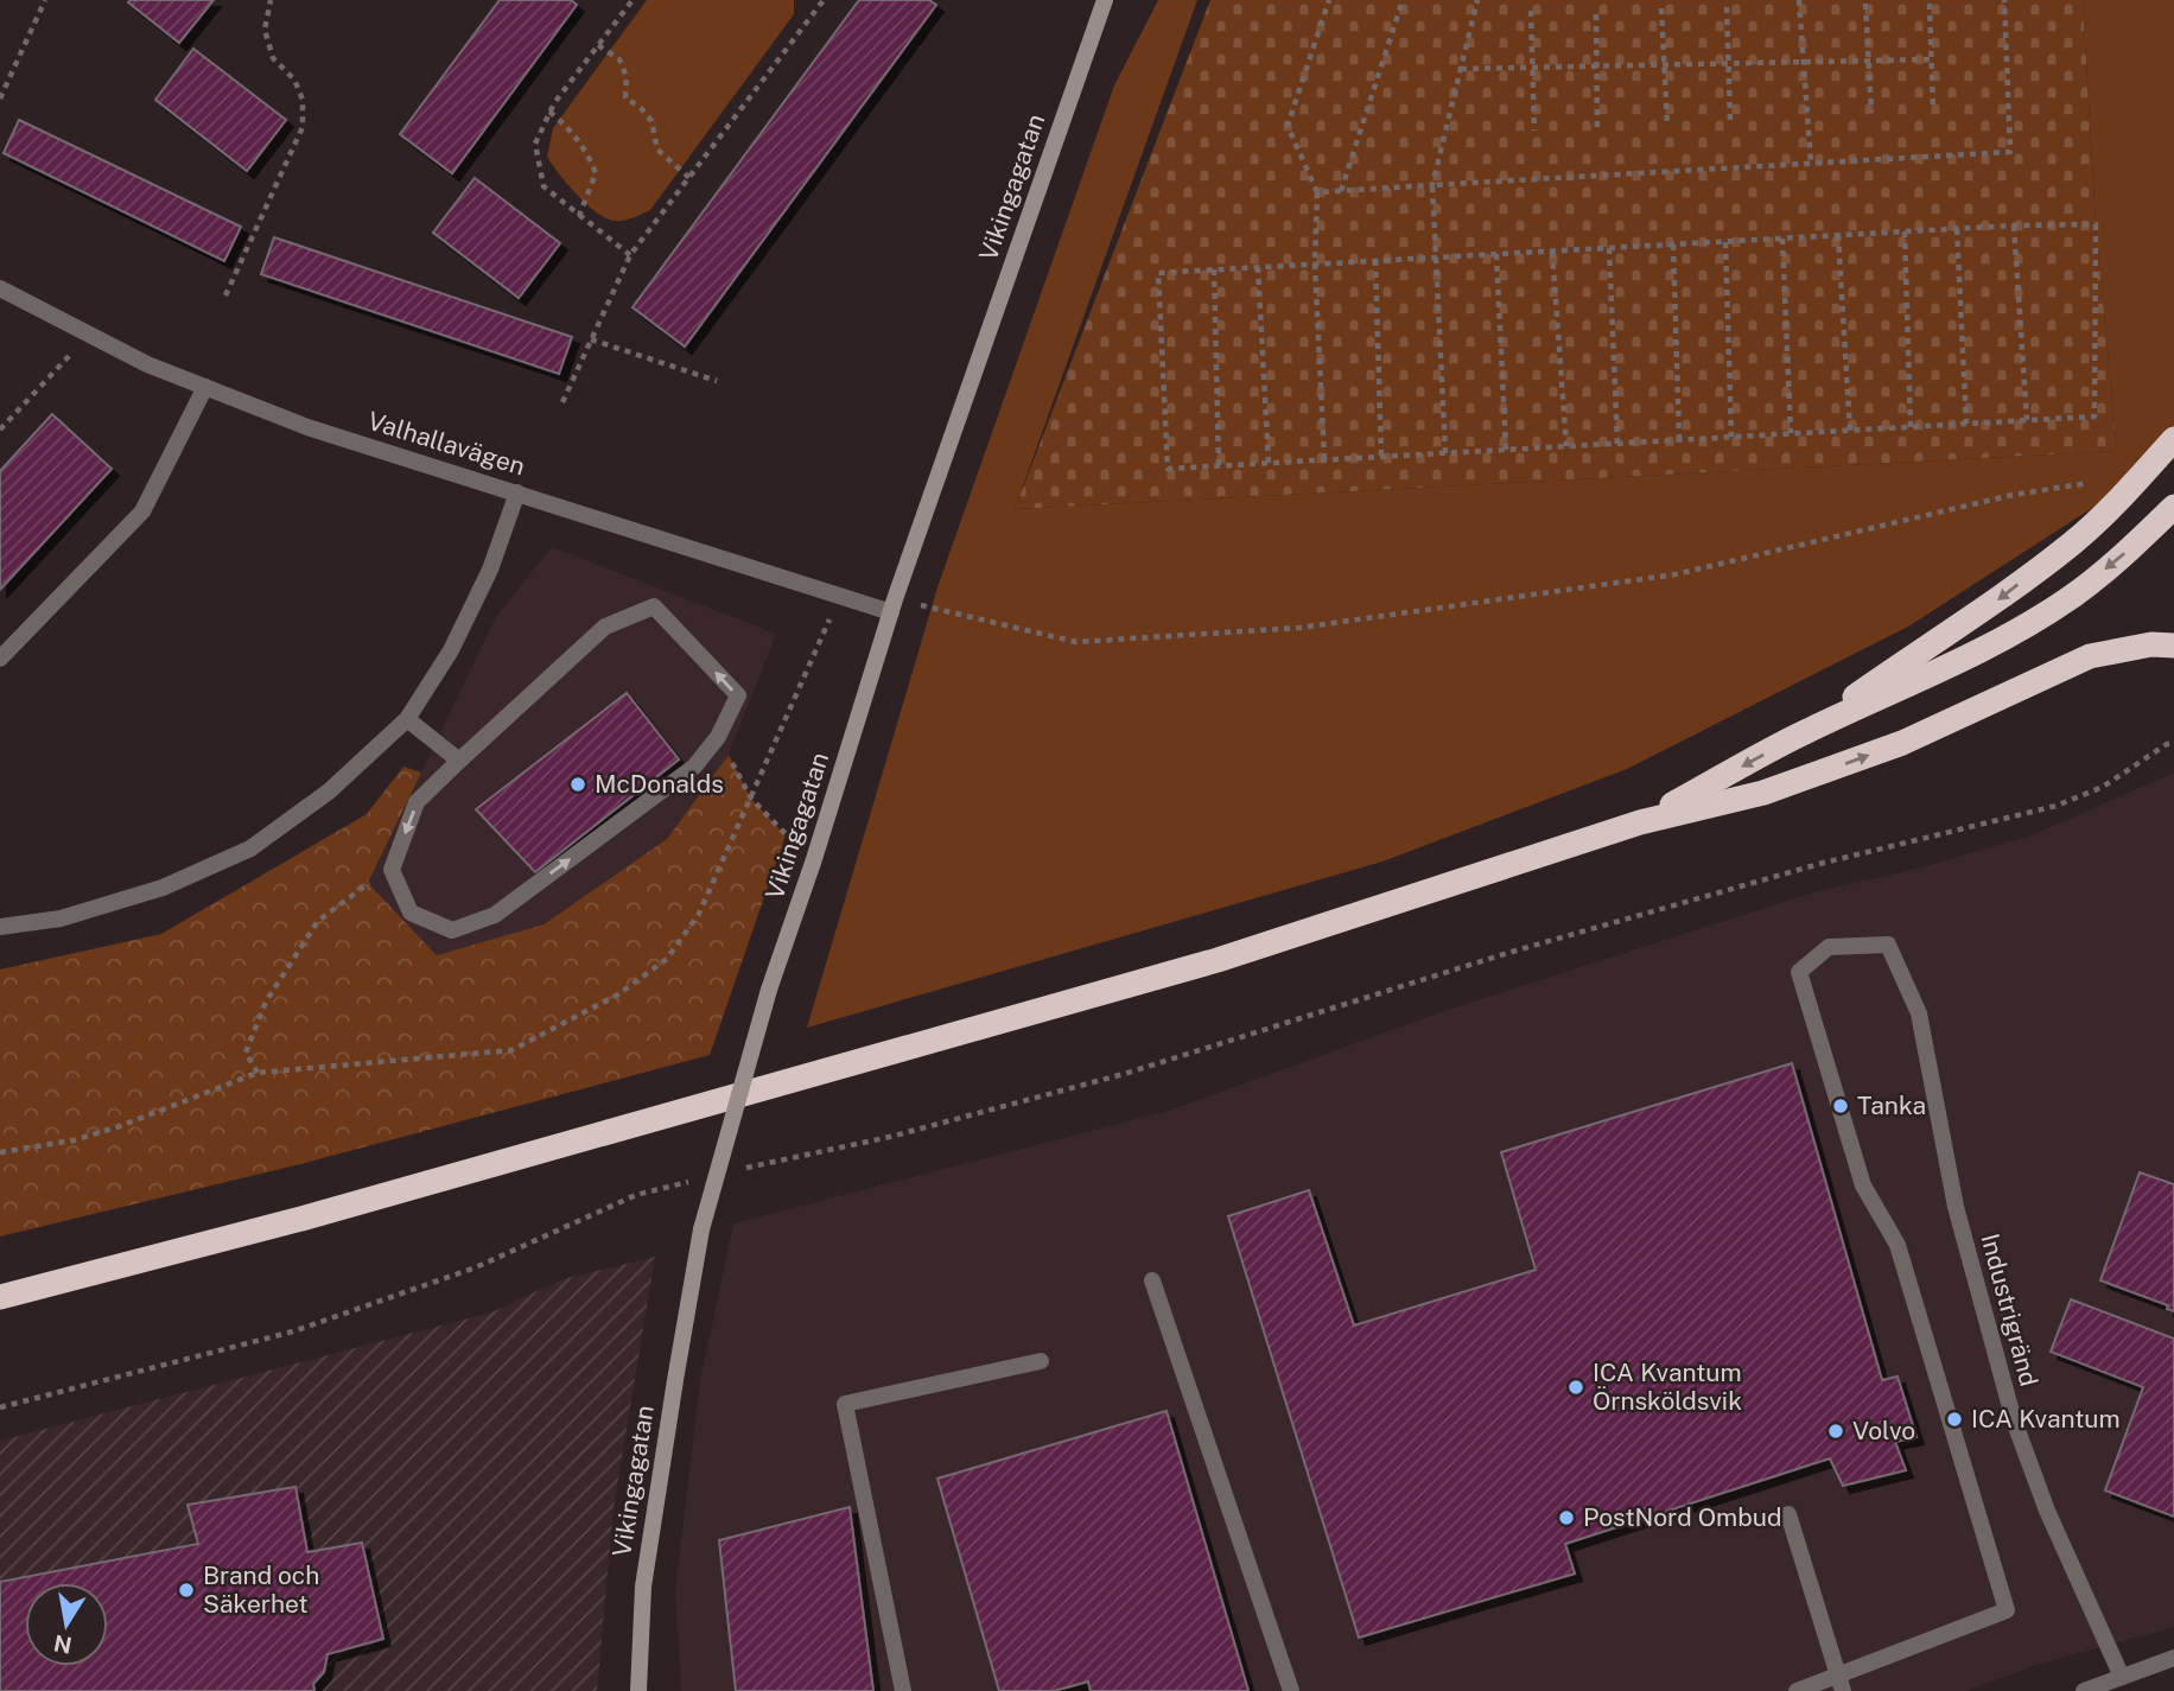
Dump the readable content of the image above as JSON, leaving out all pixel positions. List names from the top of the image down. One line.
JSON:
{"streets":{"street":["Vikingagatan","Valhallavägen","Industrigränd"]},"crossings":[["Vikingagatan","Valhallavägen"]],"places":["McDonalds","Tanka","ICA Kvantum Örnsköldsvik","ICA Kvantum","Volvo","PostNord Ombud","Brand och Säkerhet"],"north":"bottom"}
